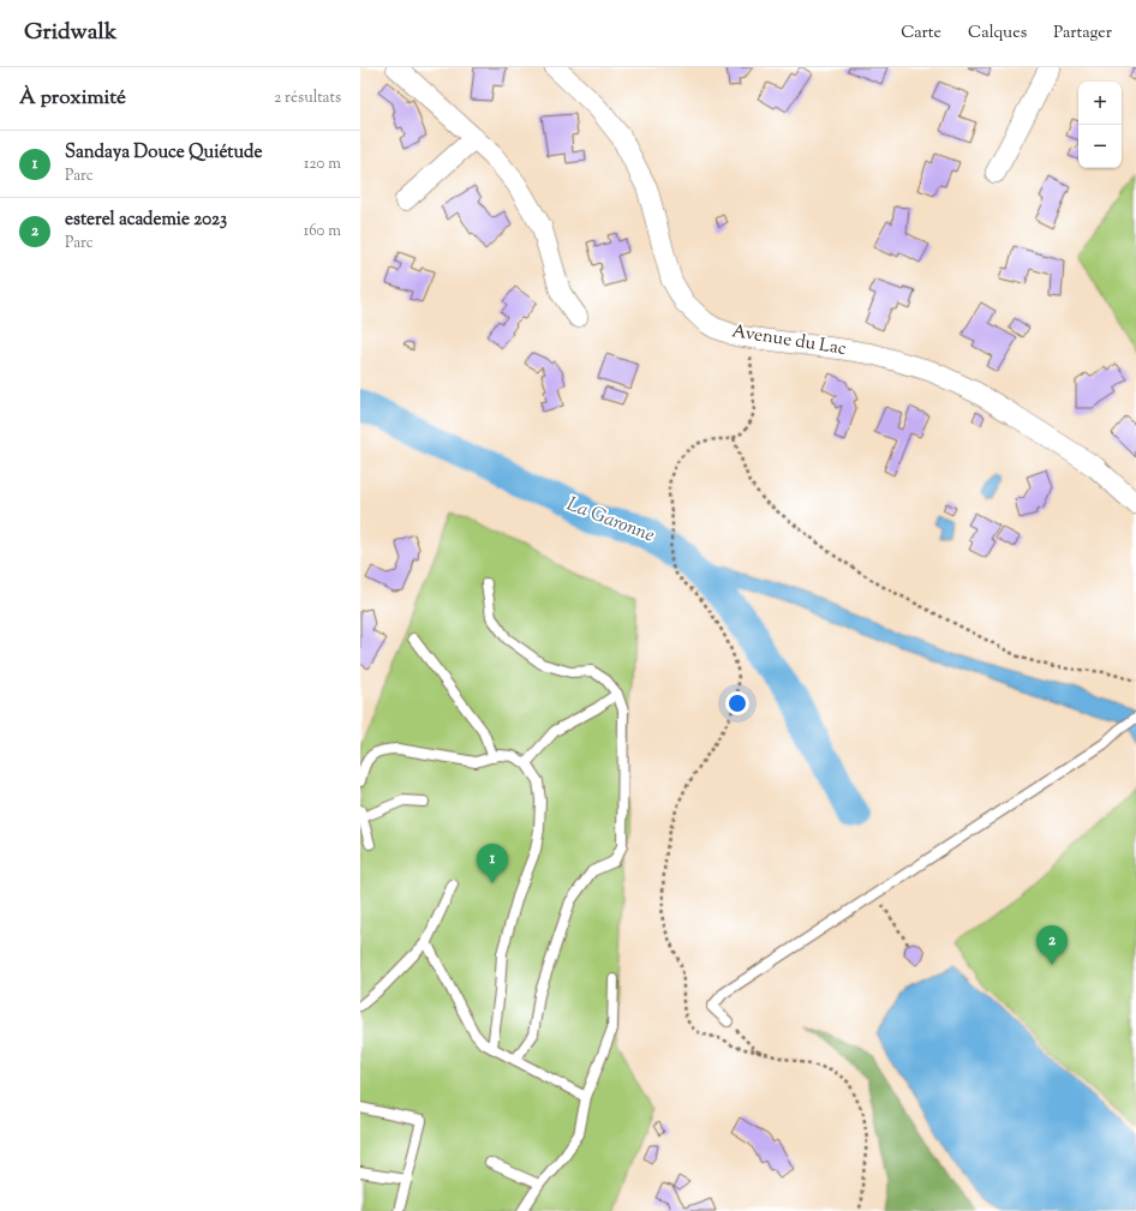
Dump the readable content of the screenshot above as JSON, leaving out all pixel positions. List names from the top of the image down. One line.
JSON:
{"streets":{"street":["Avenue du Lac"]},"water":["La Garonne"],"page":{"header":"Gridwalk","nav":["Carte","Calques","Partager"],"heading":["À proximité","2 résultats"],"map_buttons":["+","−"],"list":[{"mark":"1","name":"Sandaya Douce Quiétude","note":"Parc","value":"120 m"},{"mark":"2","name":"esterel academie 2023","note":"Parc","value":"160 m"}],"pins":["1","2"]}}
